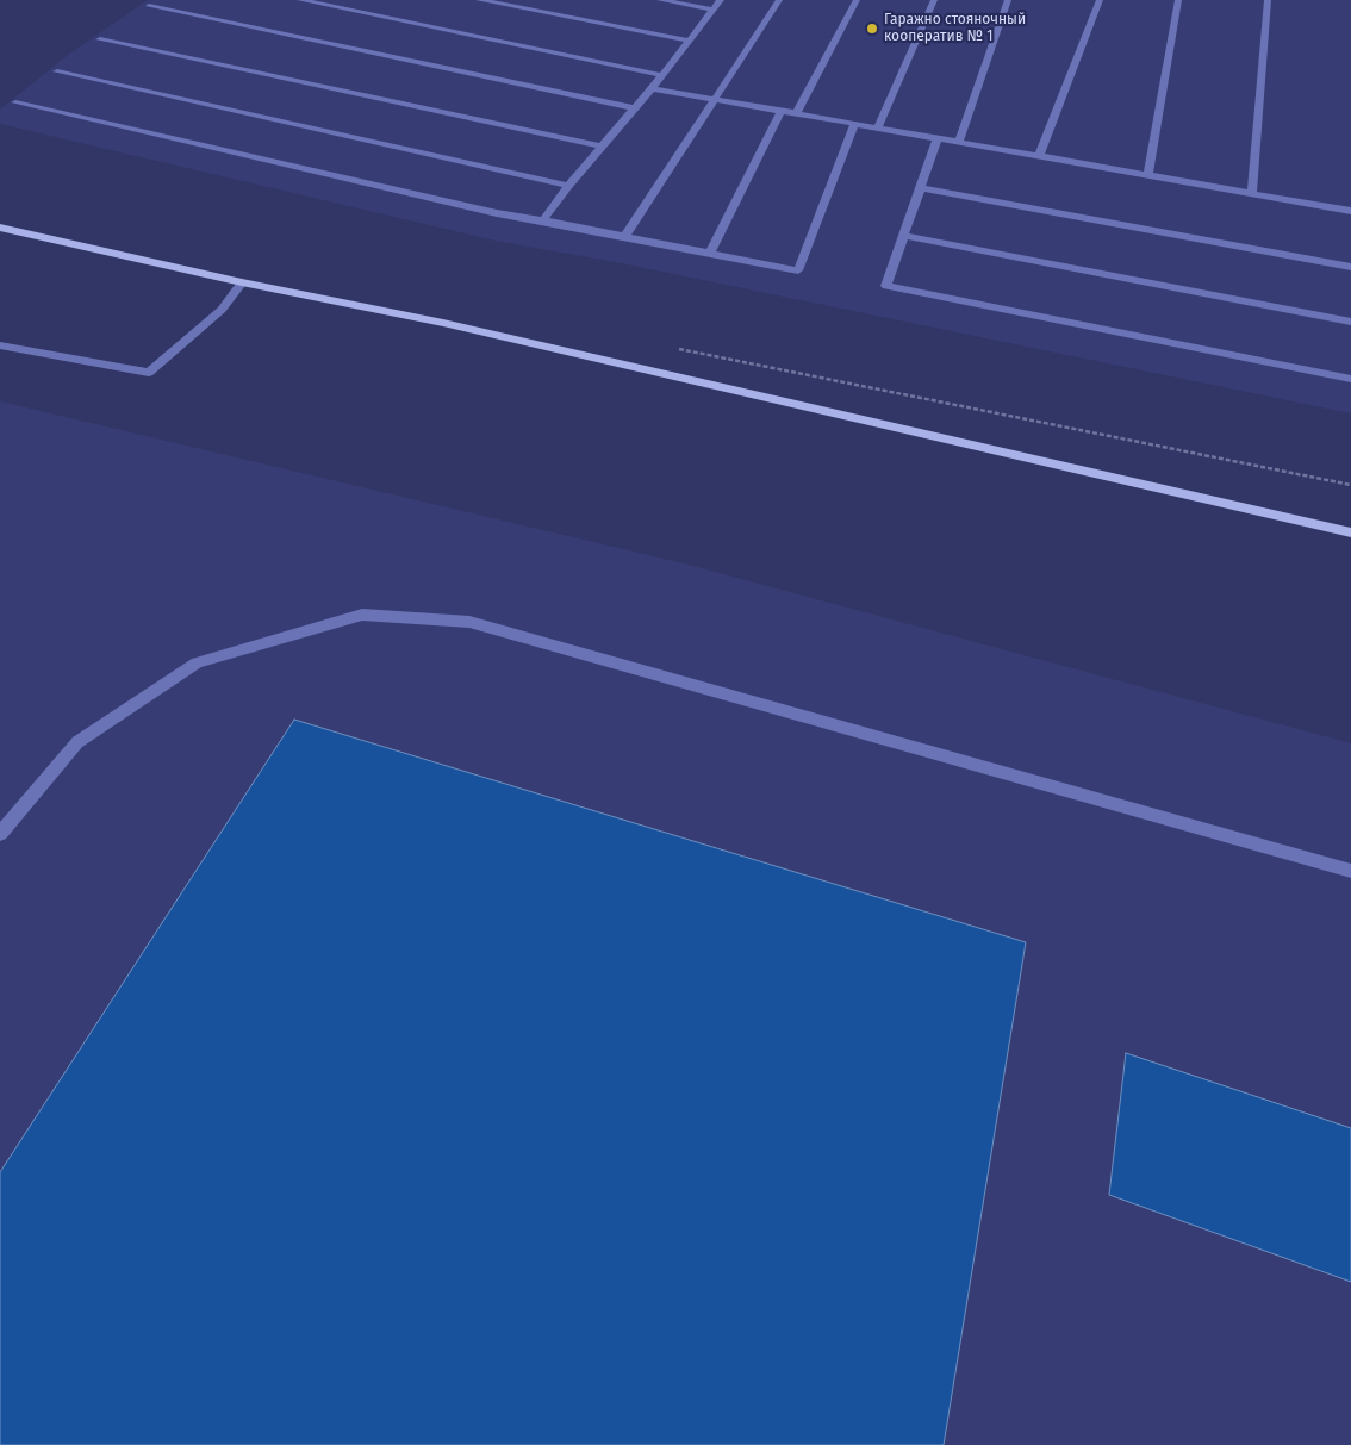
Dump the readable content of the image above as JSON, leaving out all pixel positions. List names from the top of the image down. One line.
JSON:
{"places":["Гаражно стояночный кооператив № 1"]}
